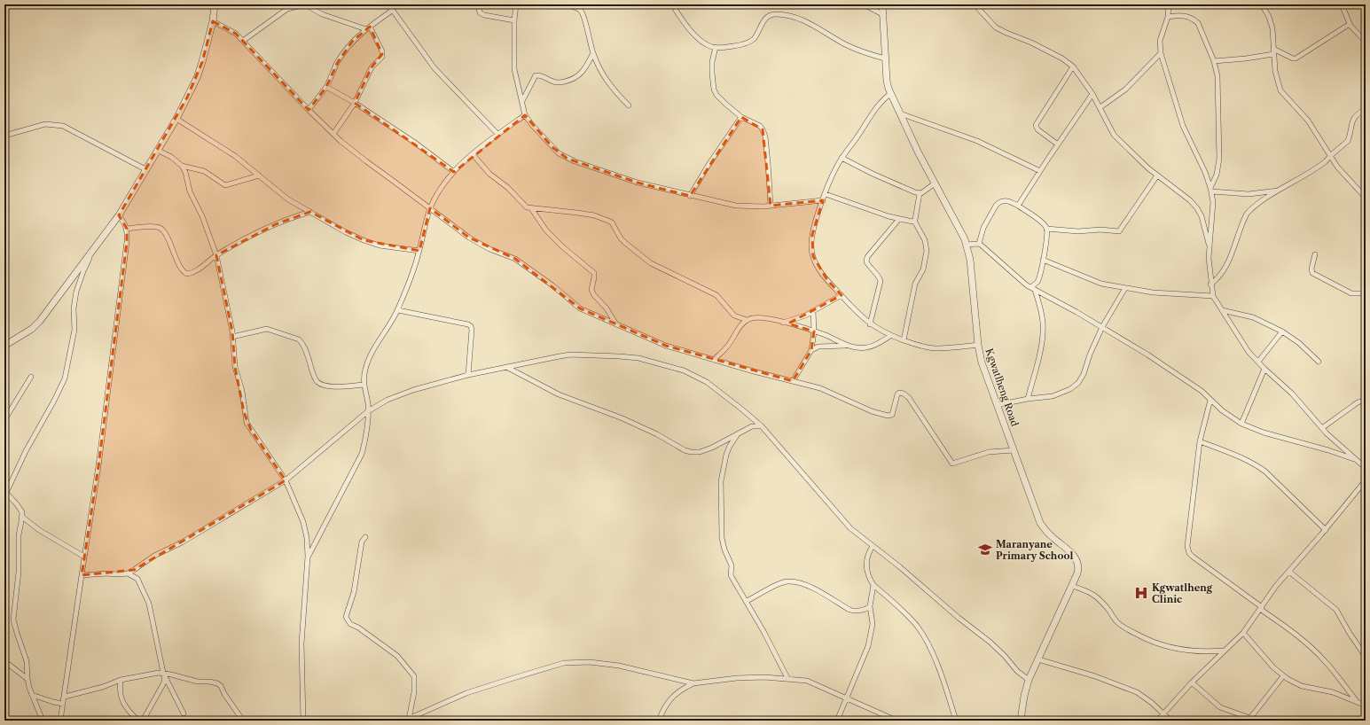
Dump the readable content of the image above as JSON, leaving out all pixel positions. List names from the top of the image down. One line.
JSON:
{"streets":{"street":["Kgwatlheng Road"]},"places":{"school or university":["Maranyane Primary School"],"hospital":["Kgwatlheng Clinic"]}}
